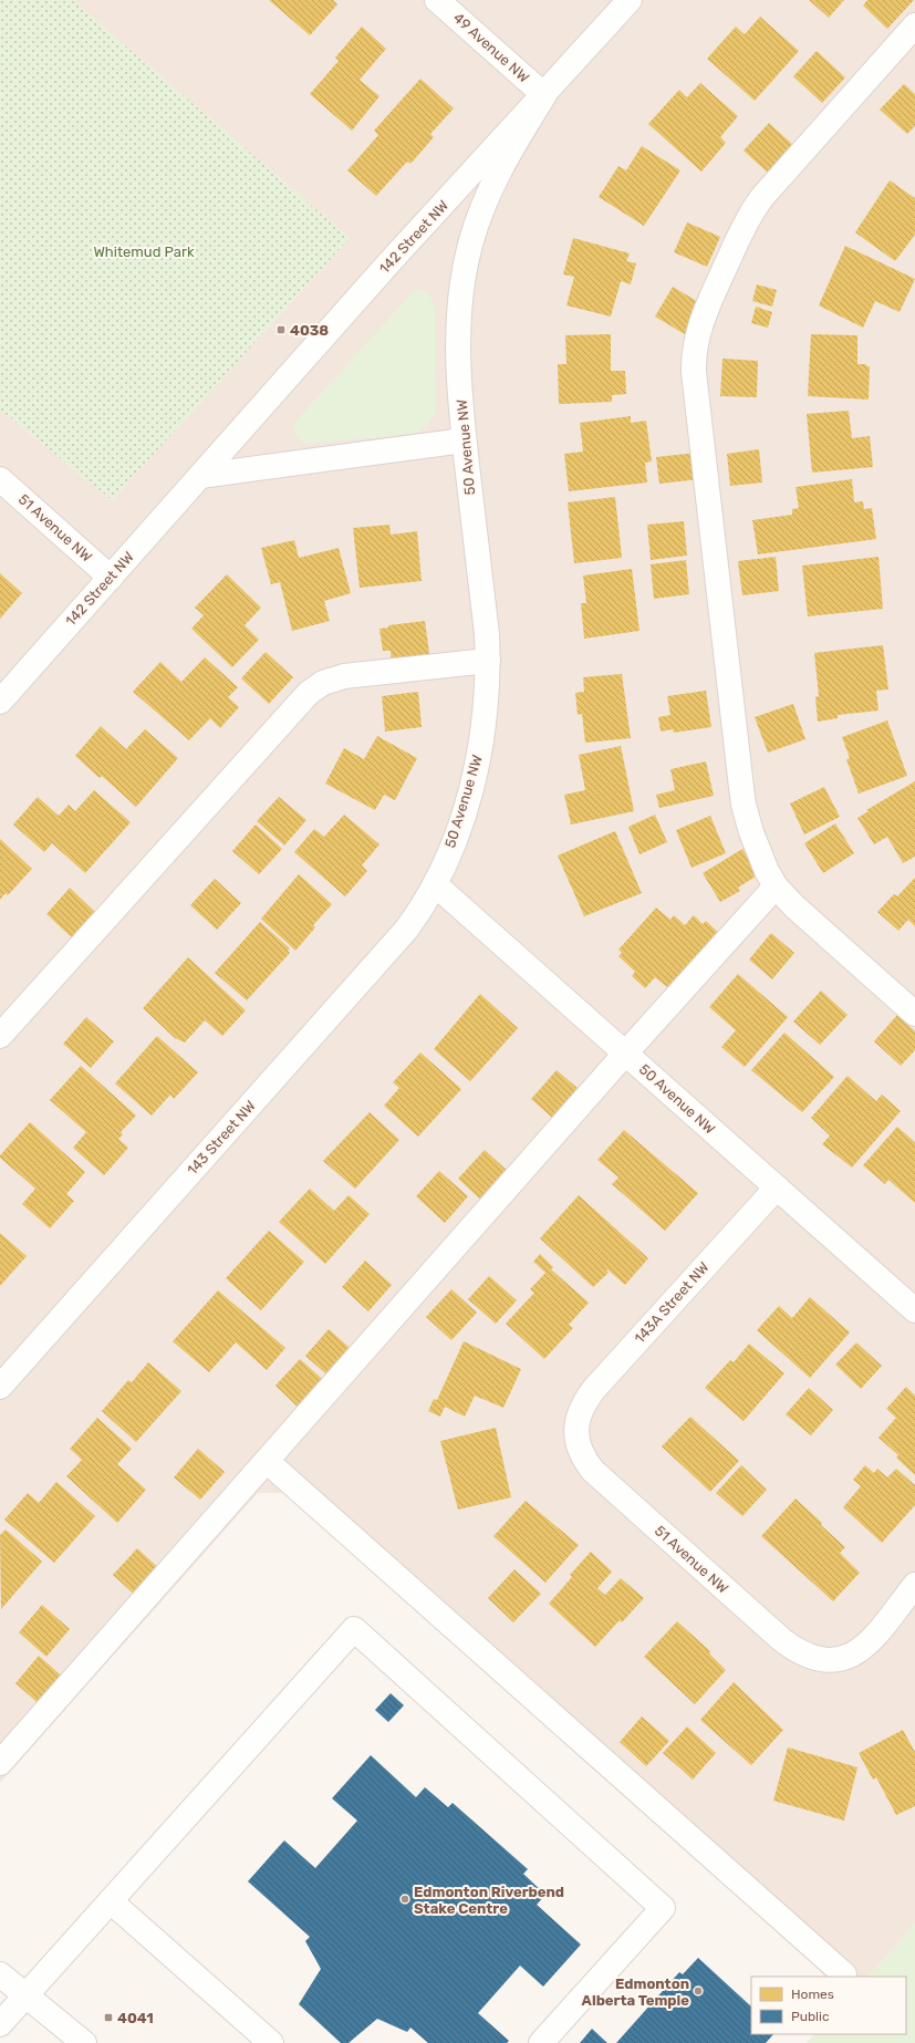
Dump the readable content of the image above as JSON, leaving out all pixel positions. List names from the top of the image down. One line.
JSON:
{"streets":{"street":["49 Avenue NW","142 Street NW","50 Avenue NW","51 Avenue NW","143 Street NW","143A Street NW"]},"crossings":[["49 Avenue NW","142 Street NW"],["49 Avenue NW","50 Avenue NW"],["142 Street NW","50 Avenue NW"],["142 Street NW","51 Avenue NW"],["50 Avenue NW","143 Street NW"],["50 Avenue NW","143A Street NW"],["51 Avenue NW","143A Street NW"]],"parks":["Whitemud Park"],"places":{"transit":["4038","4041"],"other":["Edmonton Riverbend Stake Centre","Edmonton Alberta Temple"]},"legend":["Homes","Public"]}
